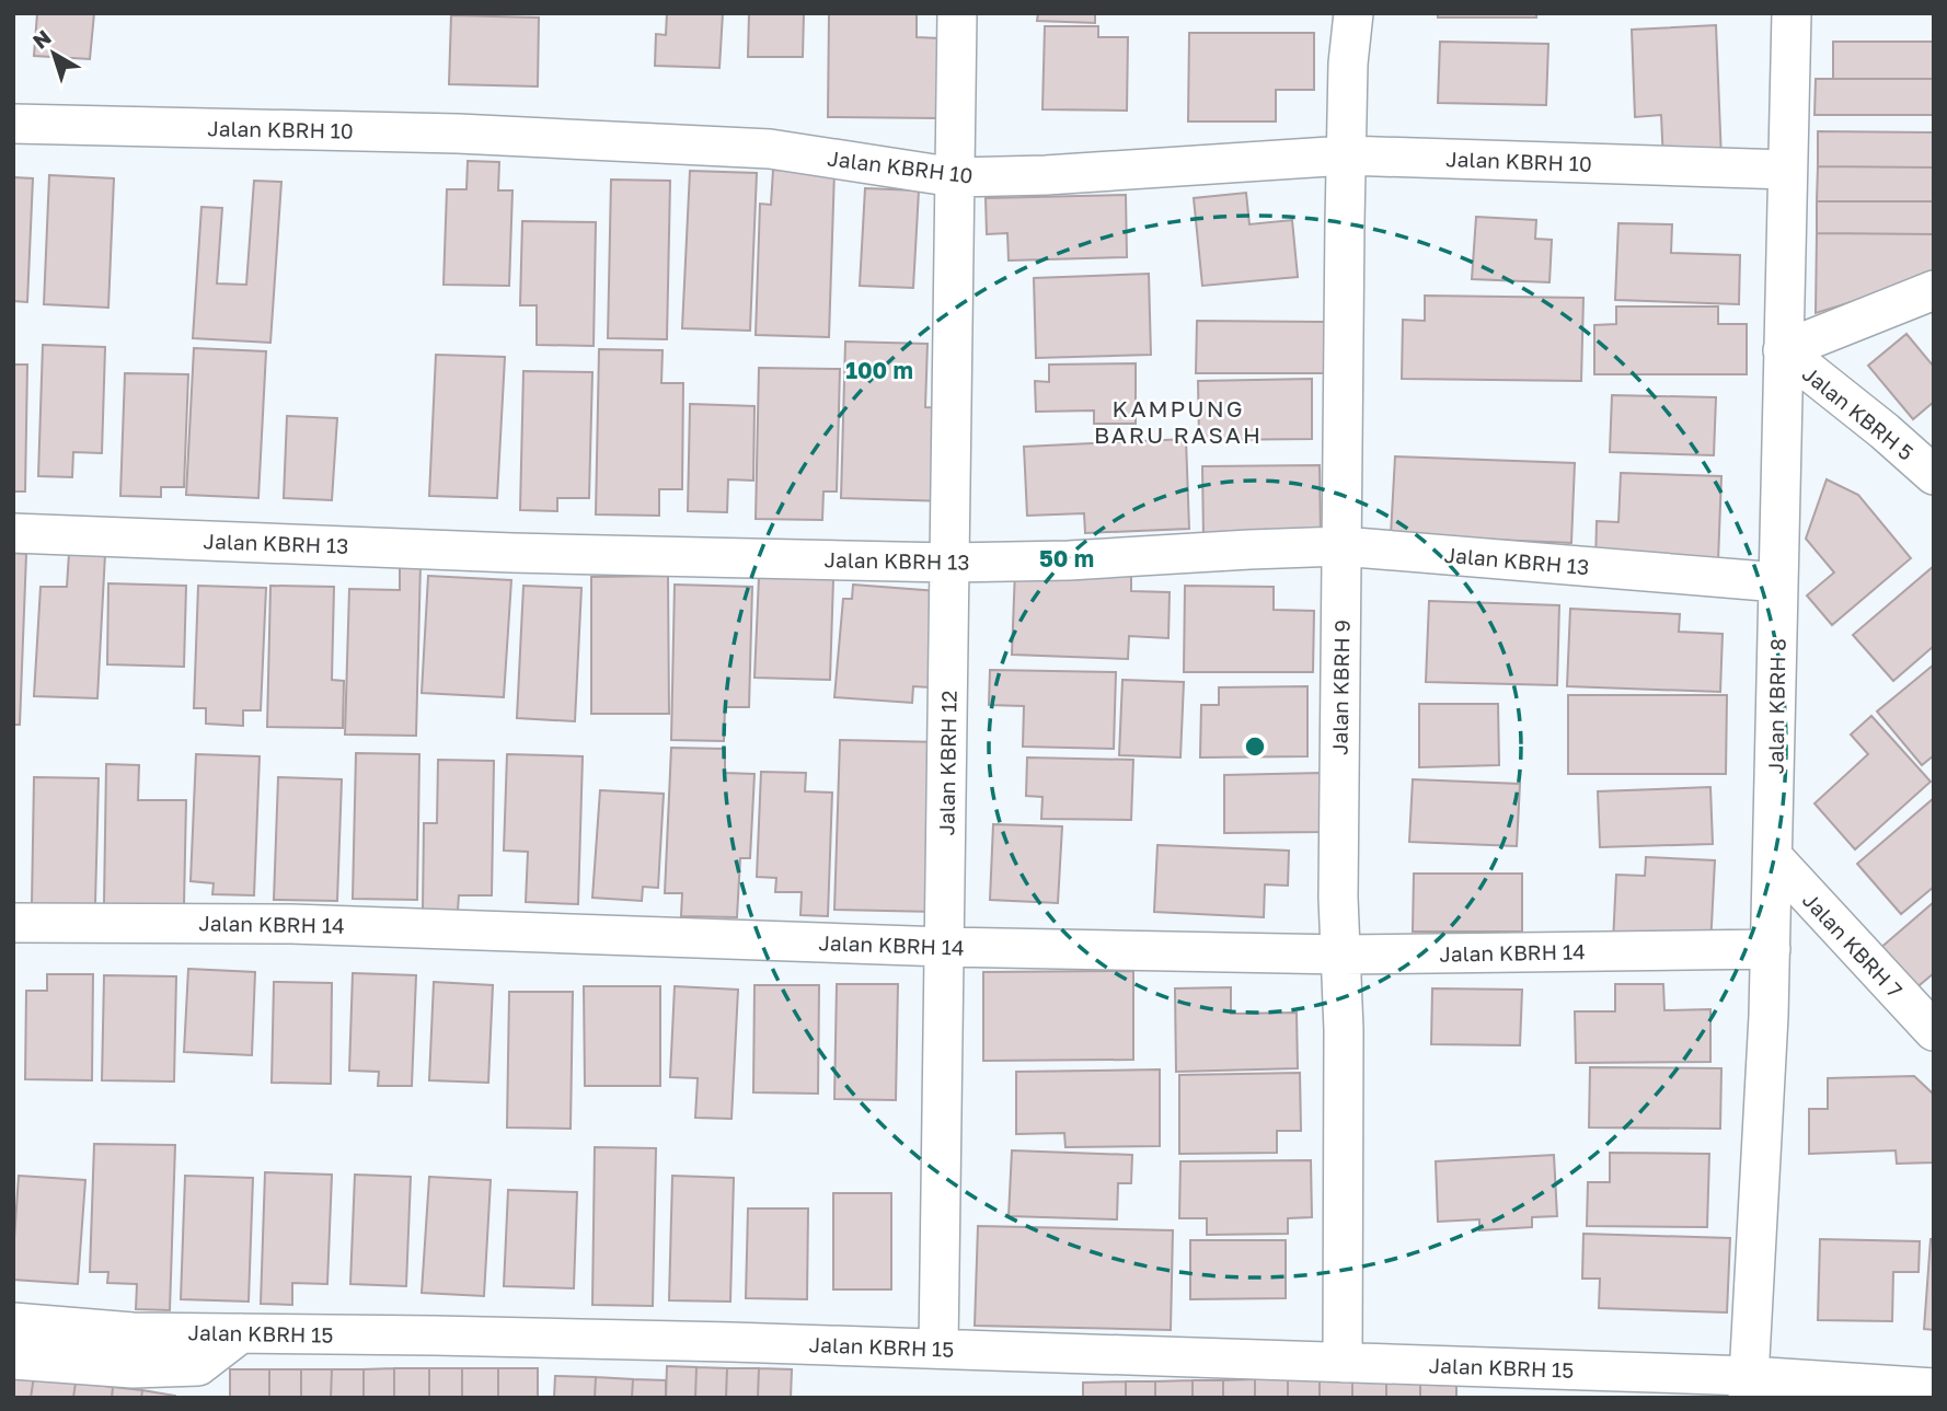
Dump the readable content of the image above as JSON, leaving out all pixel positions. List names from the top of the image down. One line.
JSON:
{"streets":{"street":["Jalan KBRH 10","Jalan KBRH 5","Jalan KBRH 13","Jalan KBRH 9","Jalan KBRH 8","Jalan KBRH 12","Jalan KBRH 14","Jalan KBRH 7","Jalan KBRH 15"]},"crossings":[["Jalan KBRH 10","Jalan KBRH 9"],["Jalan KBRH 10","Jalan KBRH 8"],["Jalan KBRH 10","Jalan KBRH 12"],["Jalan KBRH 5","Jalan KBRH 8"],["Jalan KBRH 13","Jalan KBRH 9"],["Jalan KBRH 13","Jalan KBRH 8"],["Jalan KBRH 13","Jalan KBRH 12"],["Jalan KBRH 9","Jalan KBRH 14"],["Jalan KBRH 9","Jalan KBRH 15"],["Jalan KBRH 8","Jalan KBRH 14"],["Jalan KBRH 8","Jalan KBRH 7"],["Jalan KBRH 8","Jalan KBRH 15"],["Jalan KBRH 12","Jalan KBRH 14"],["Jalan KBRH 12","Jalan KBRH 15"]],"districts":["KAMPUNG BARU RASAH"],"north":"top left","rings":["100 m","50 m"]}
